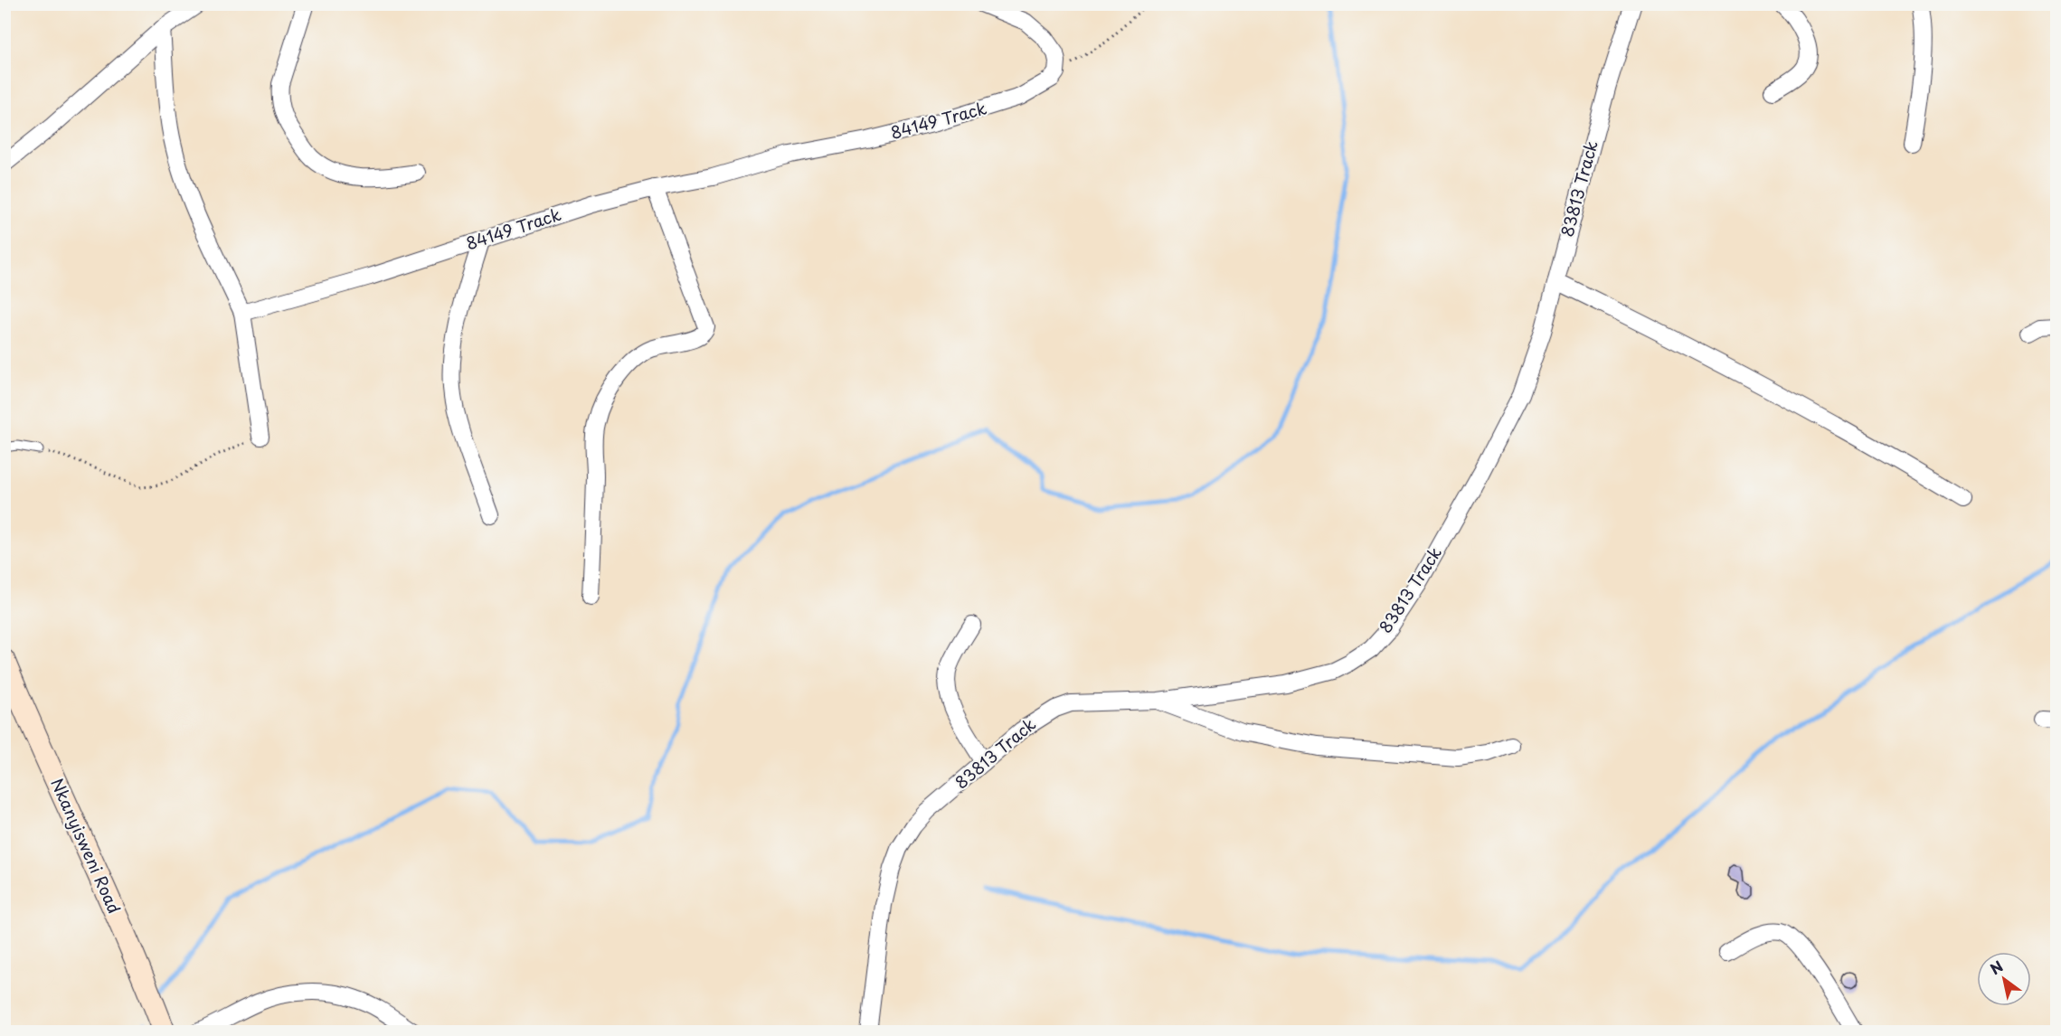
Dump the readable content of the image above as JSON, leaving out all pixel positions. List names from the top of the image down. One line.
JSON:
{"streets":{"street":["84149 Track","83813 Track","Nkanyisweni Road"]},"north":"top left"}
